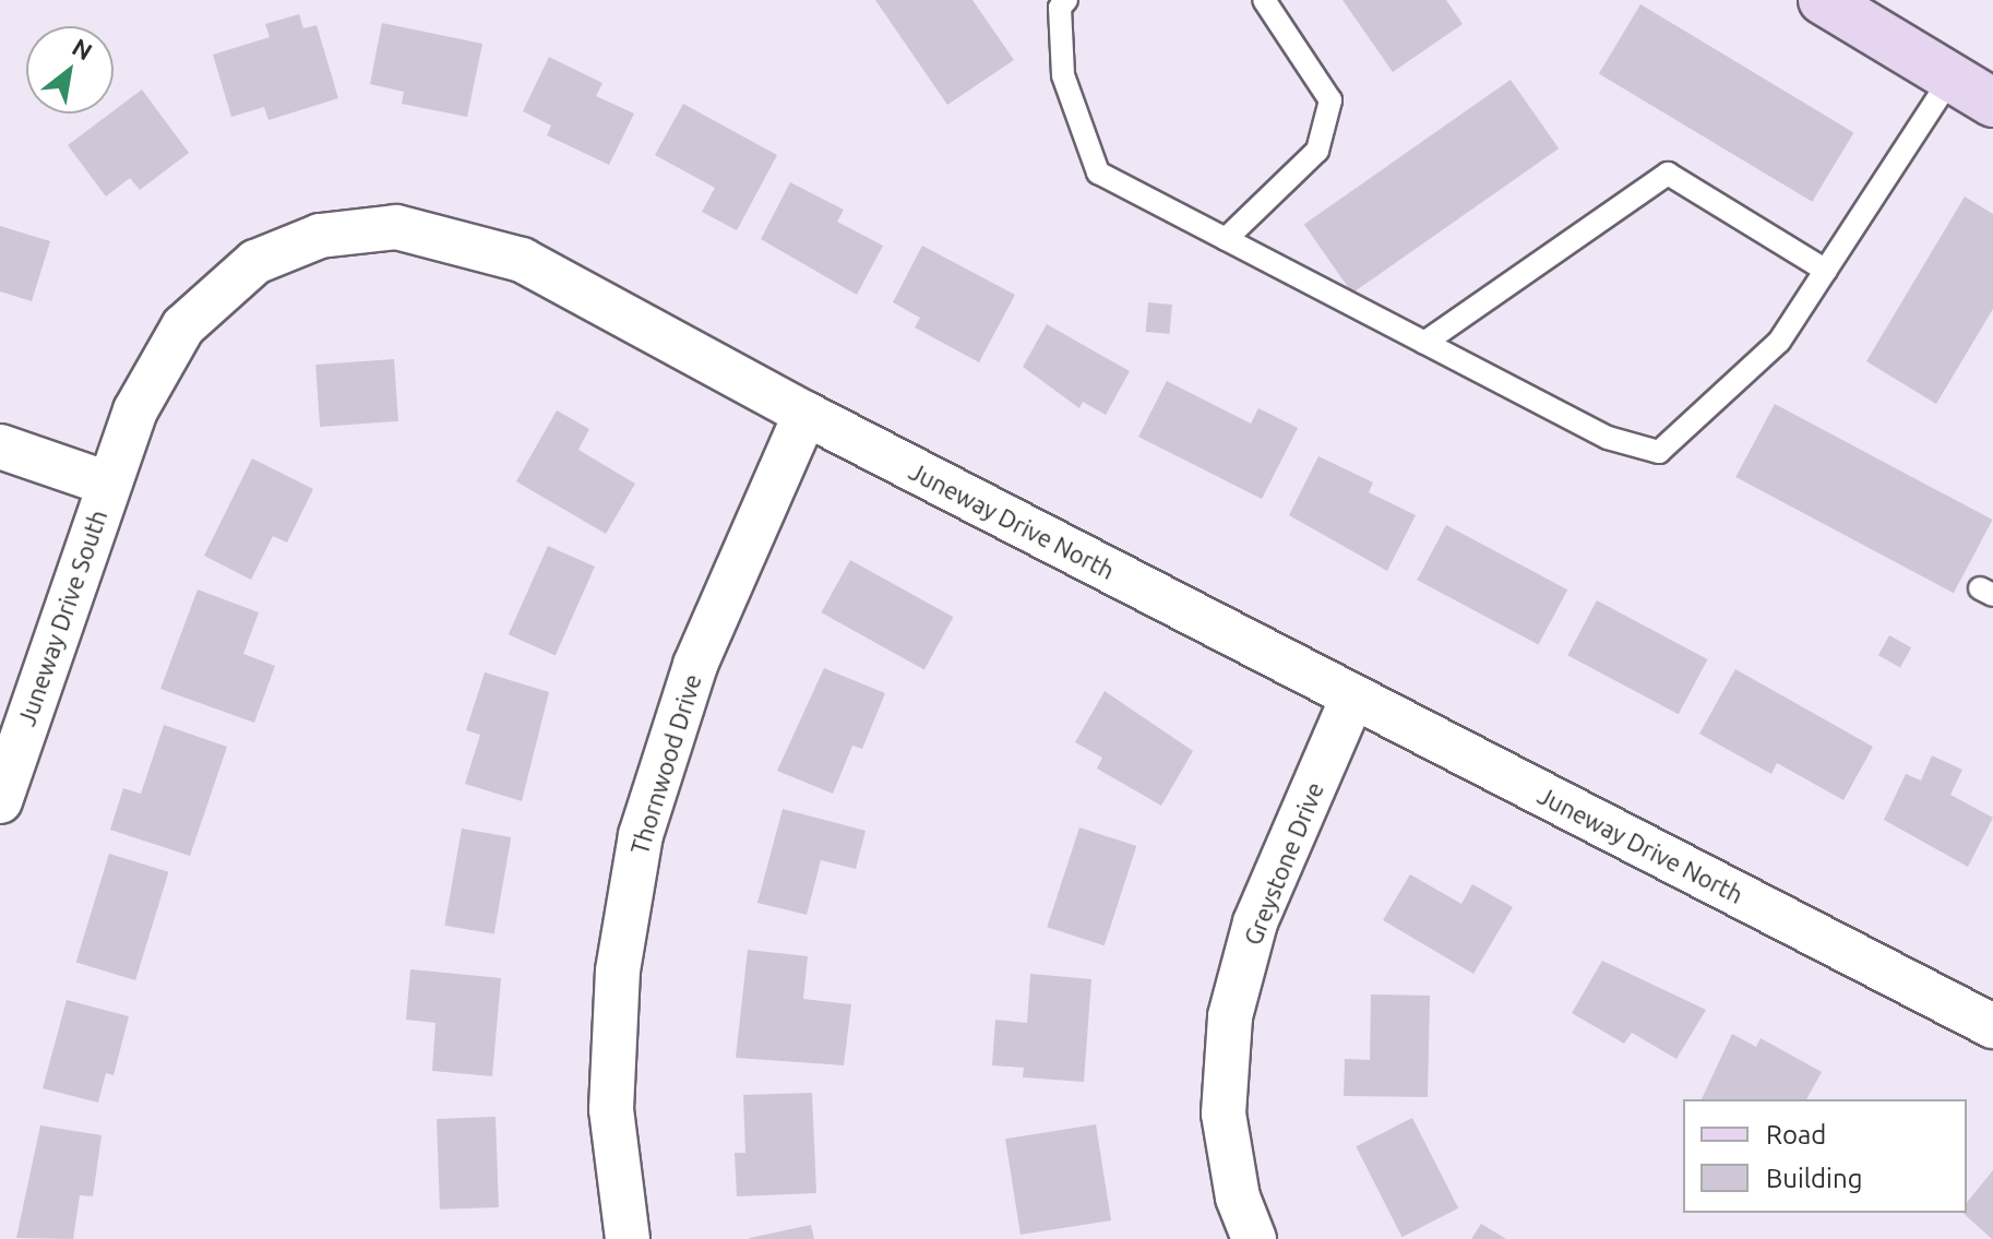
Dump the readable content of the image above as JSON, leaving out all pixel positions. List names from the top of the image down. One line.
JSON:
{"streets":{"street":["Juneway Drive North","Juneway Drive South","Thornwood Drive","Greystone Drive"]},"crossings":[["Juneway Drive North","Juneway Drive South"],["Juneway Drive North","Thornwood Drive"],["Juneway Drive North","Greystone Drive"]],"legend":["Road","Building"],"north":"top right"}
